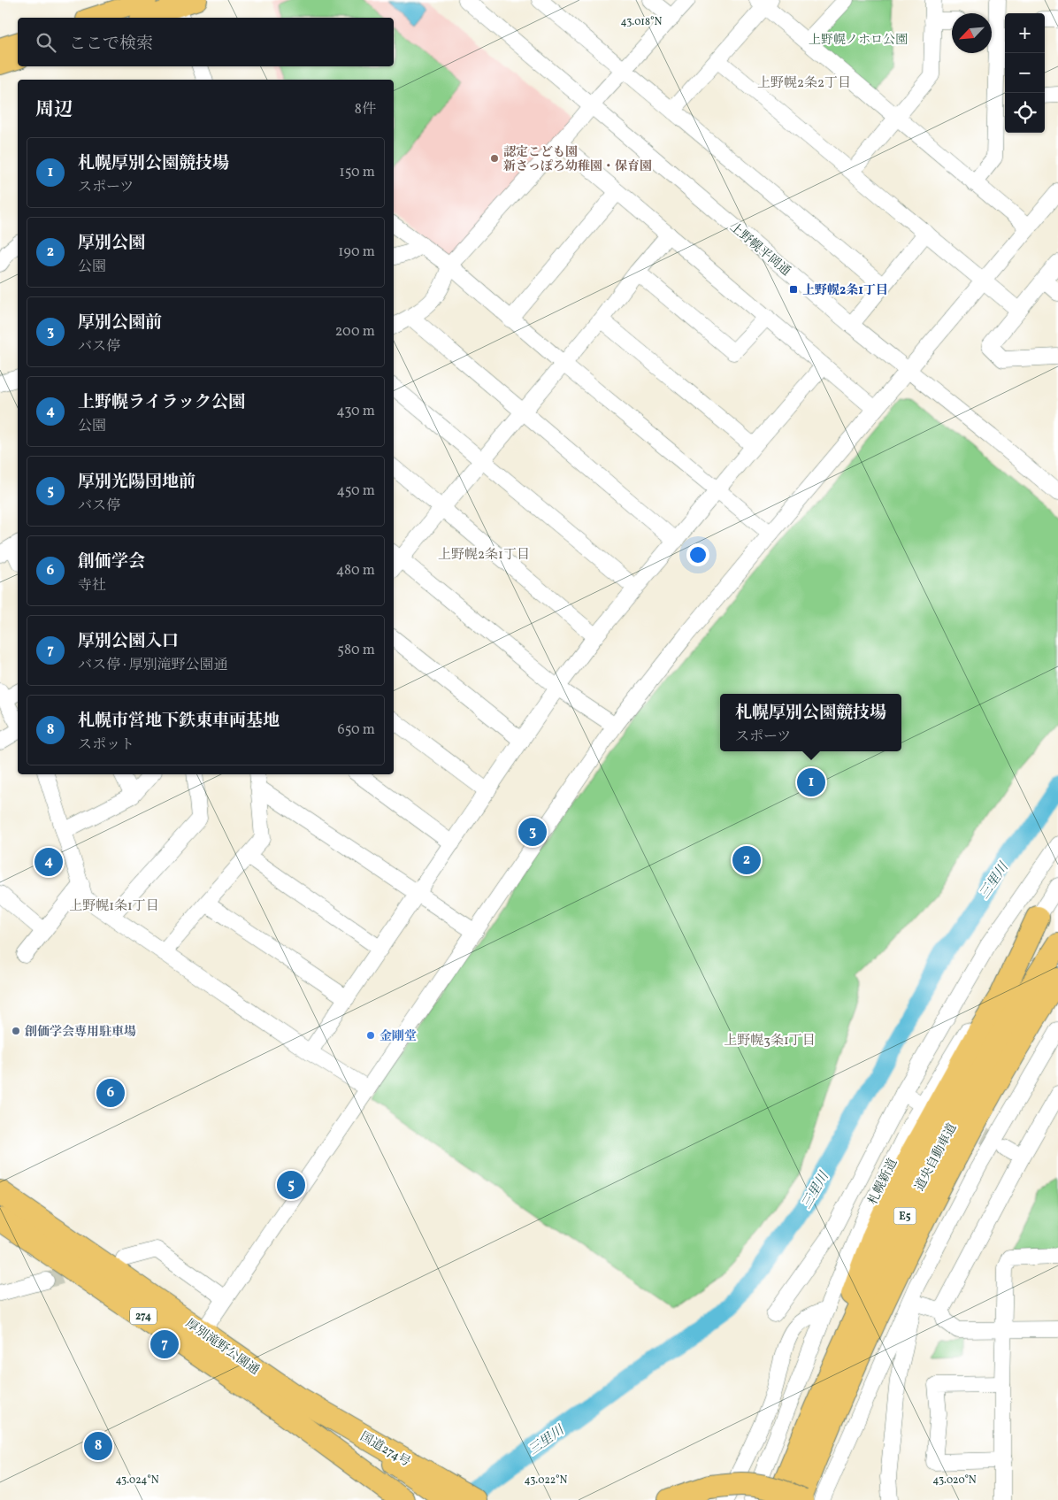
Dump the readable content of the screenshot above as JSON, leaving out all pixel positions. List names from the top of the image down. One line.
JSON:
{"streets":{"highway":["道央自動車道","E5","274","厚別滝野公園通","国道274号"],"street":["上野幌平岡通","札幌新道"]},"crossings":[["厚別滝野公園通","国道274号"]],"districts":["上野幌2条2丁目","上野幌2条1丁目","上野幌1条1丁目","上野幌3条1丁目"],"water":["三里川"],"parks":["上野幌ノホロ公園"],"places":{"other":["認定こども園 新さっぽろ幼稚園・保育園","創価学会専用駐車場","金剛堂"],"transit":["上野幌2条1丁目"]},"north":"bottom left","page":{"map_buttons":["+","−"],"search":"ここで検索","heading":["周辺","8件"],"list":[{"mark":"1","name":"札幌厚別公園競技場","note":"スポーツ","value":"150 m"},{"mark":"2","name":"厚別公園","note":"公園","value":"190 m"},{"mark":"3","name":"厚別公園前","note":"バス停","value":"200 m"},{"mark":"4","name":"上野幌ライラック公園","note":"公園","value":"430 m"},{"mark":"5","name":"厚別光陽団地前","note":"バス停","value":"450 m"},{"mark":"6","name":"創価学会","note":"寺社","value":"480 m"},{"mark":"7","name":"厚別公園入口","note":"バス停 · 厚別滝野公園通","value":"580 m"},{"mark":"8","name":"札幌市営地下鉄東車両基地","note":"スポット","value":"650 m"}],"popup":["札幌厚別公園競技場","スポーツ"],"pins":["1","3","2","4","6","5","7","8"]},"coordinates":["43.018°N","43.024°N","43.022°N","43.020°N"]}
